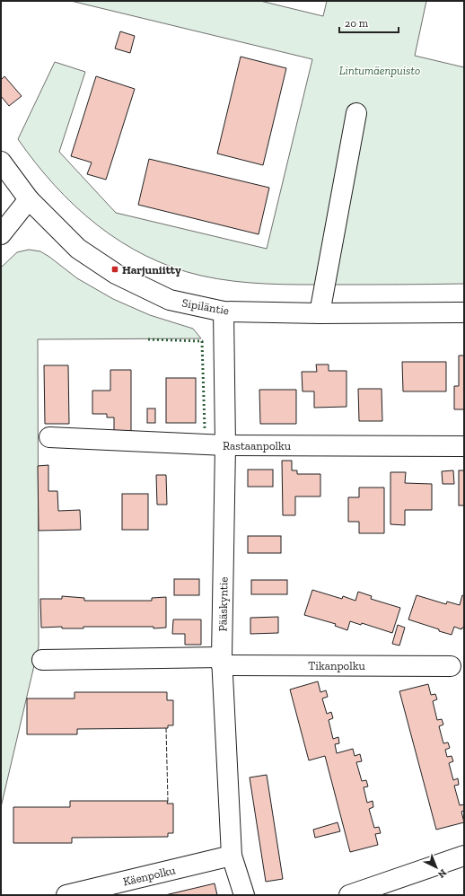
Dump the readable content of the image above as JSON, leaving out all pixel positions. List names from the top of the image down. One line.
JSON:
{"streets":{"street":["Sipiläntie","Rastaanpolku","Pääskyntie","Tikanpolku","Käenpolku"]},"crossings":[["Sipiläntie","Pääskyntie"],["Rastaanpolku","Pääskyntie"],["Pääskyntie","Tikanpolku"],["Pääskyntie","Käenpolku"]],"parks":["Lintumäenpuisto"],"places":{"transit":["Harjuniitty"]},"scale_bar":"20 m","north":"bottom right"}
